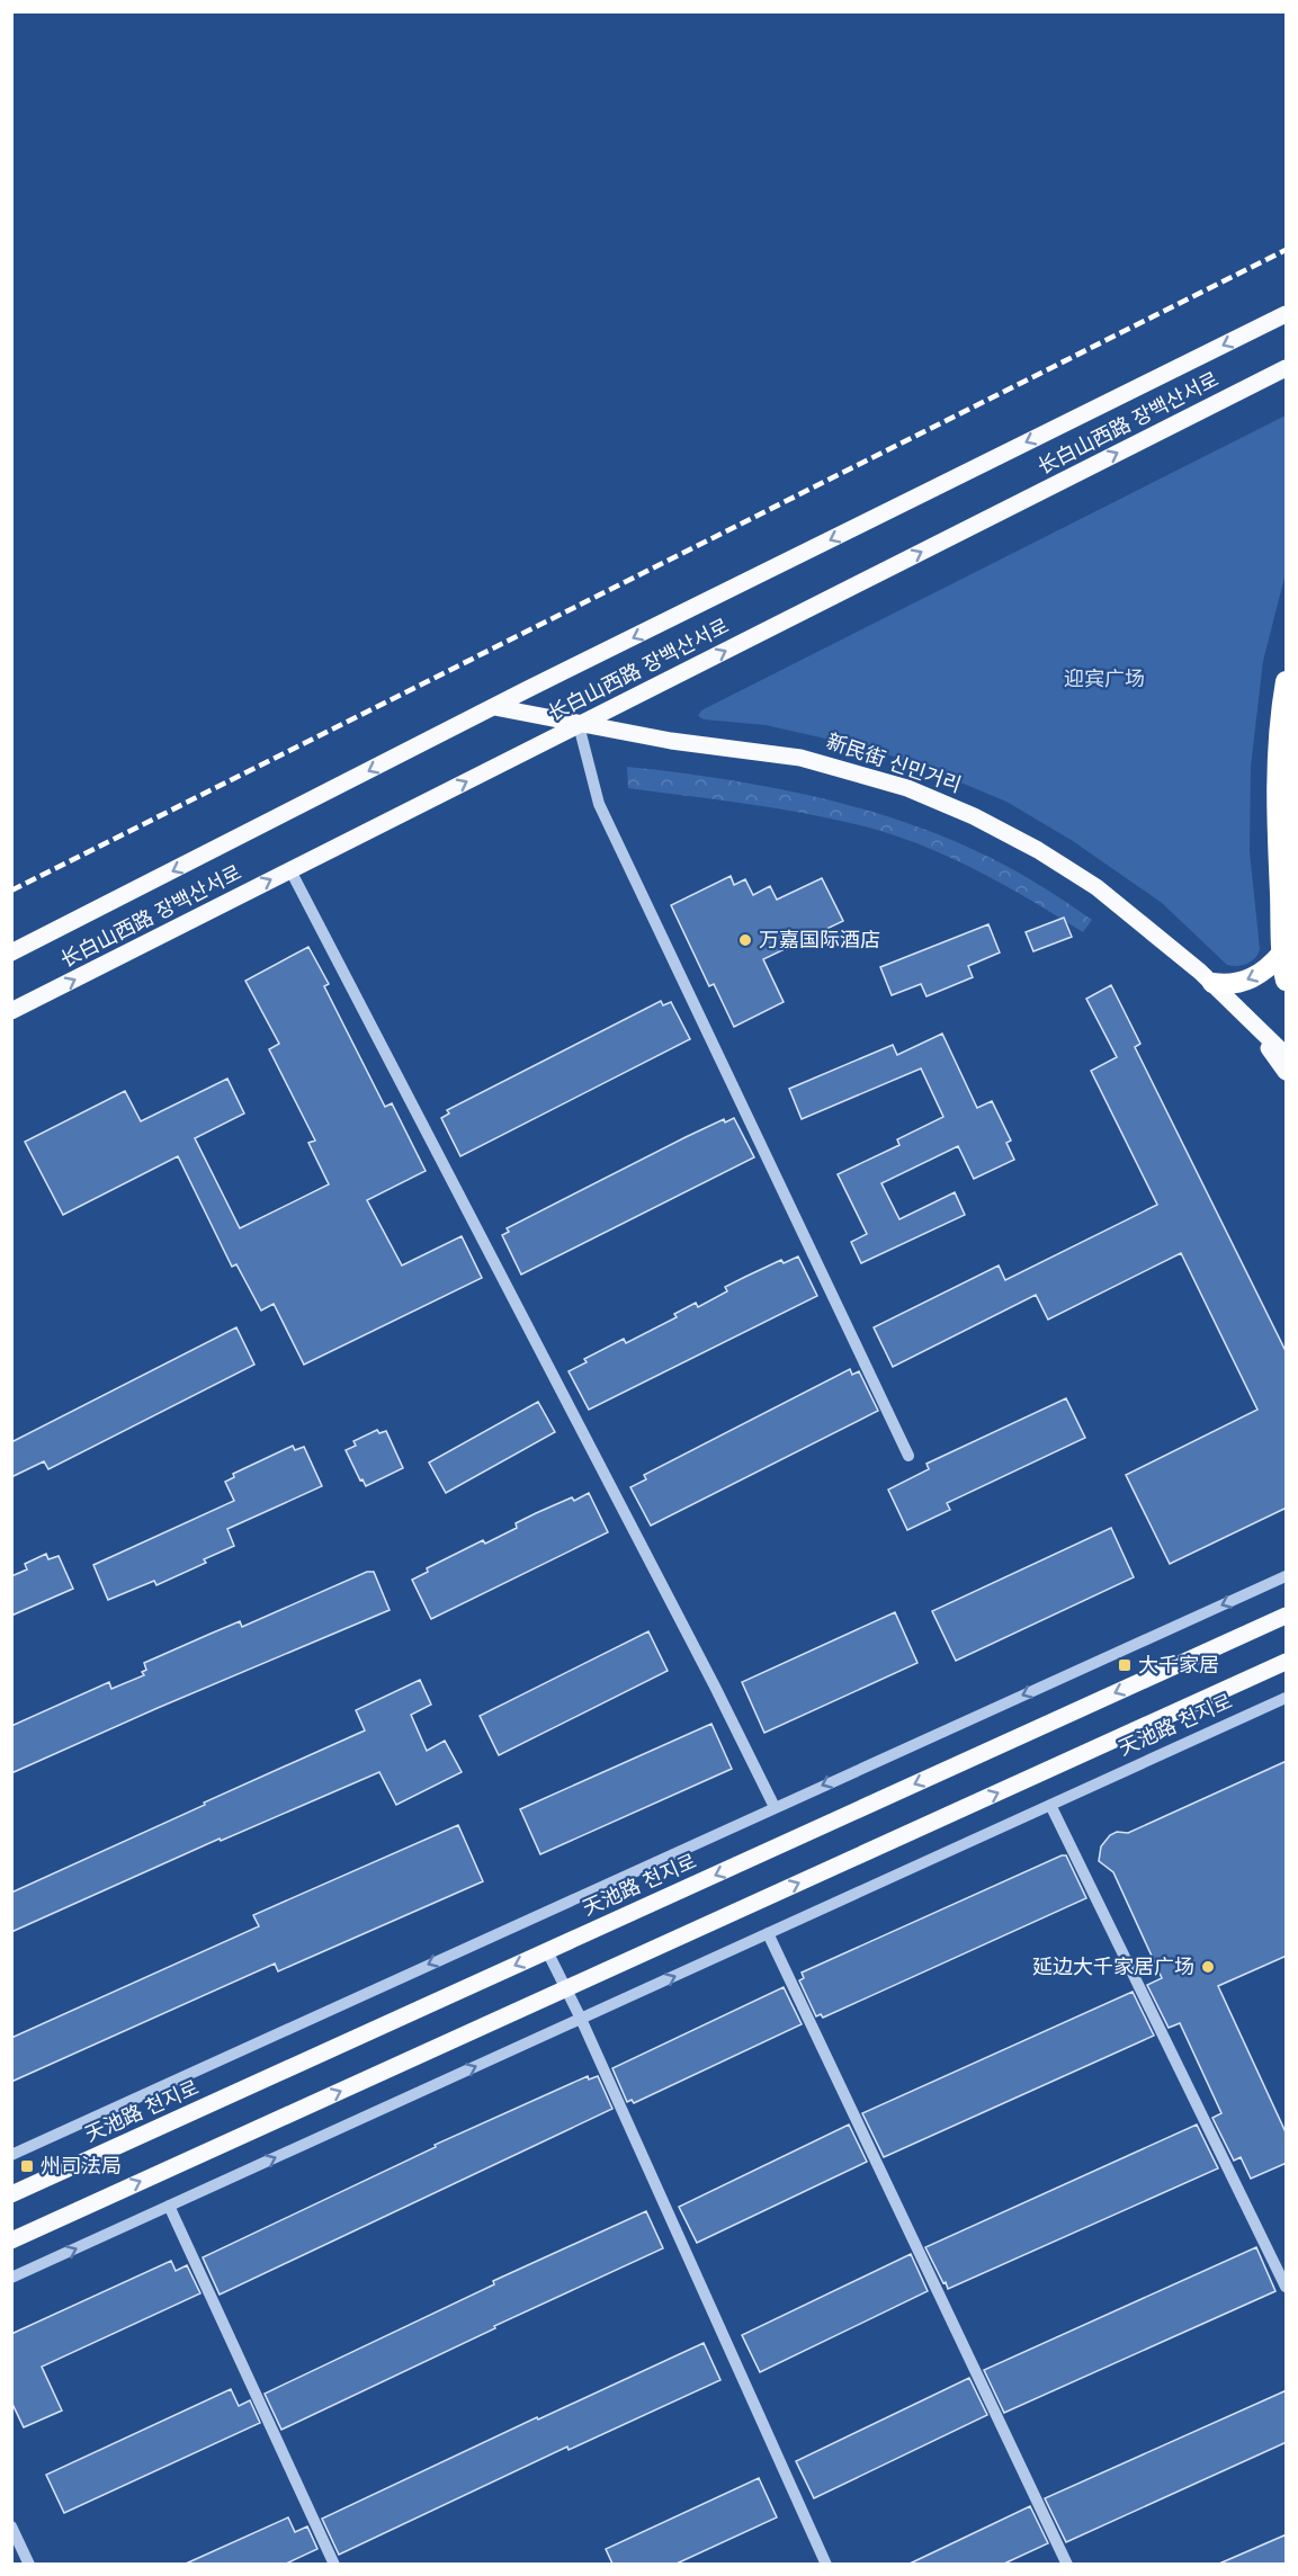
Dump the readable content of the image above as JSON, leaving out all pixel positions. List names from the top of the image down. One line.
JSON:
{"streets":{"main road":["长白山西路 장백산서로","新民街 신민거리","天池路 천지로"]},"crossings":[["长白山西路 장백산서로","新民街 신민거리"]],"parks":["迎宾广场"],"places":{"other":["万嘉国际酒店","延边大千家居广场"],"transit":["大千家居","州司法局"]}}
